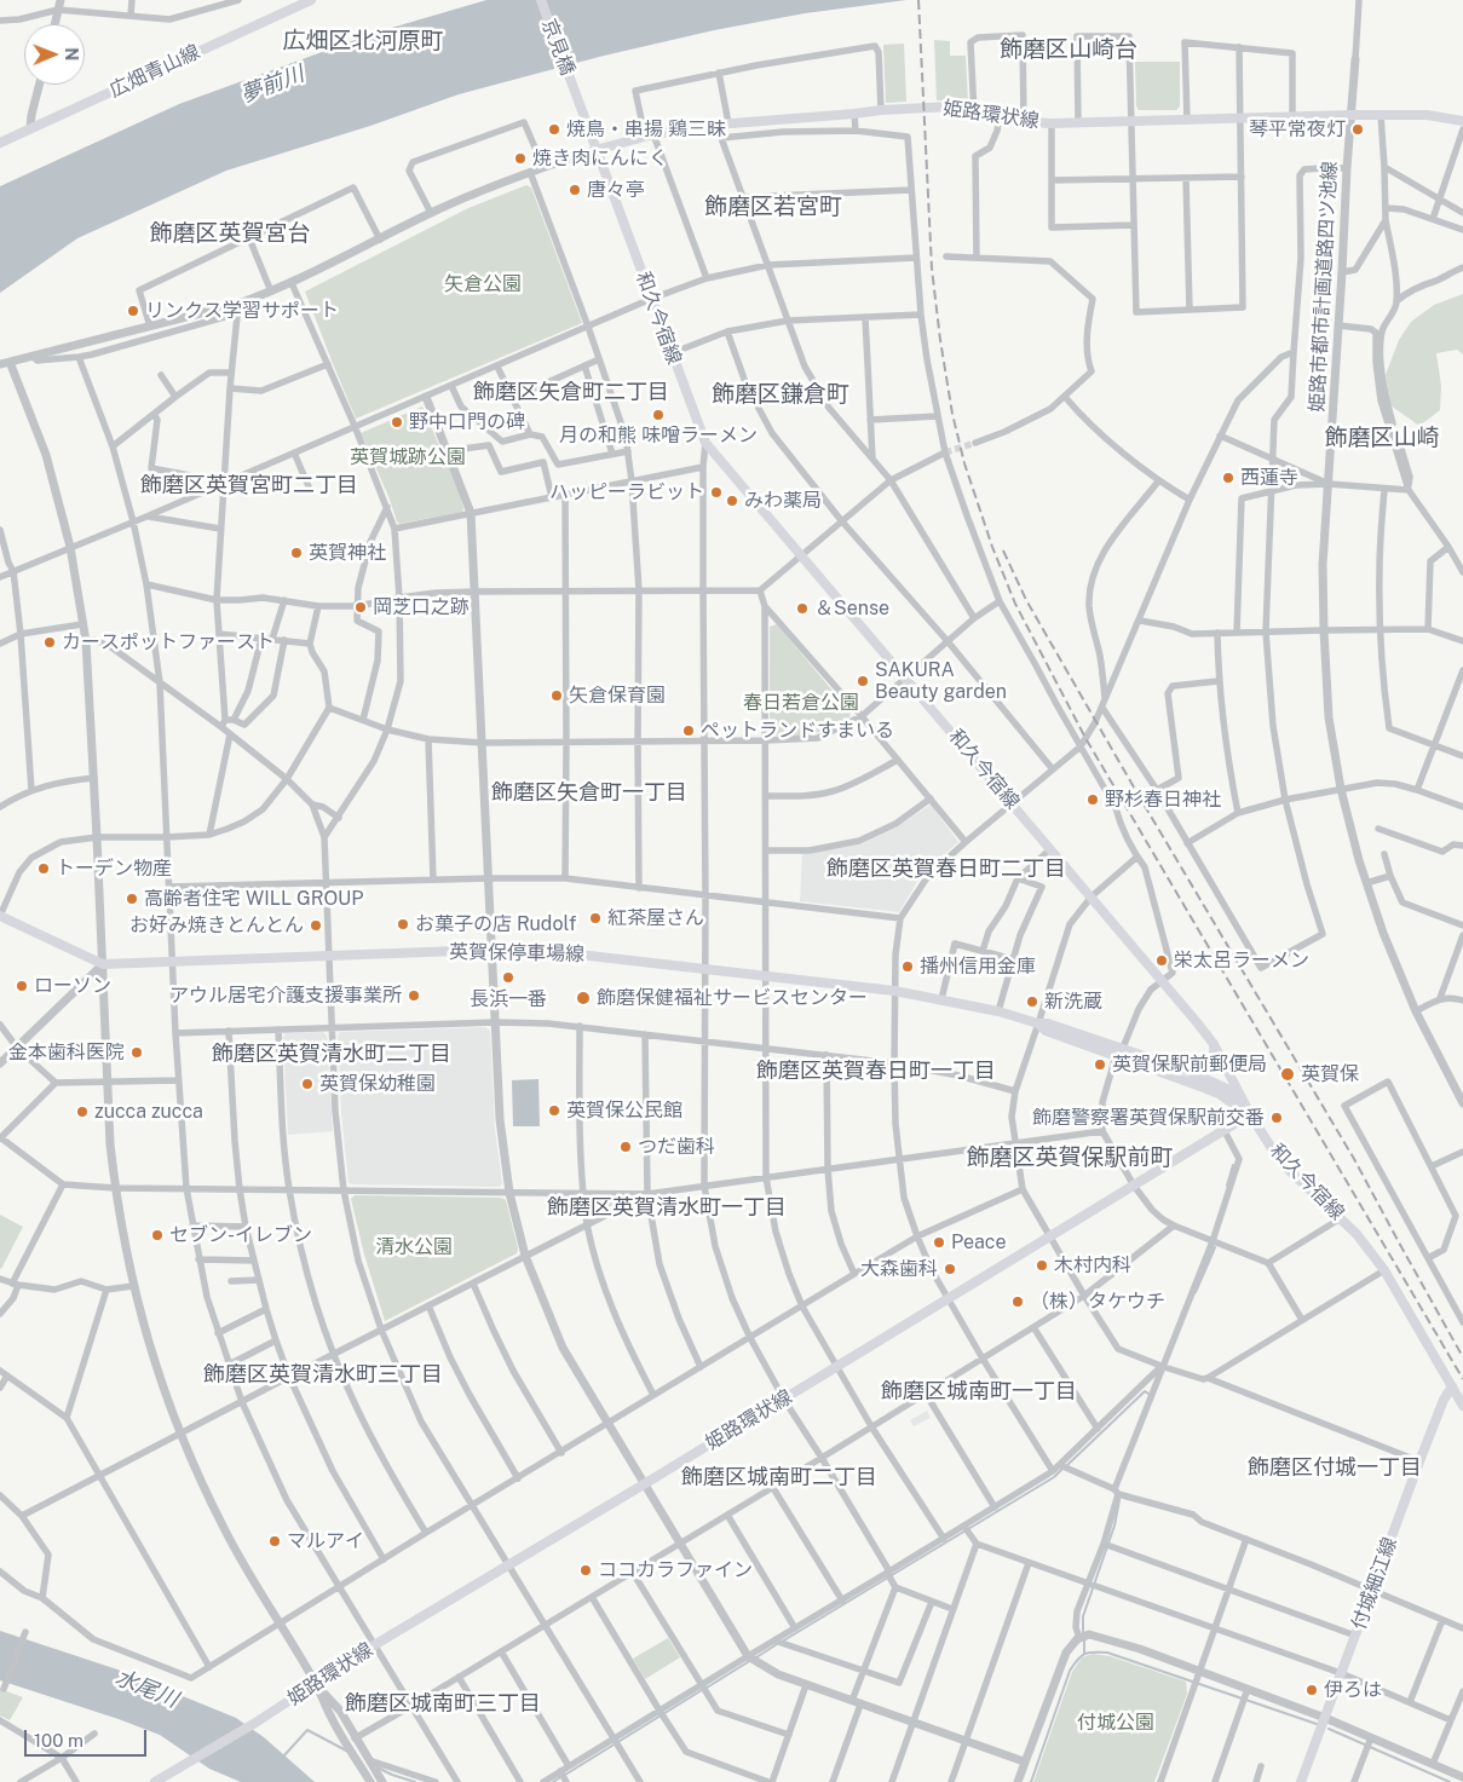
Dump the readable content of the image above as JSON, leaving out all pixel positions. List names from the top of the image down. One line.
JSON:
{"streets":{"main road":["京見橋","広畑青山線","姫路環状線","和久今宿線","英賀保停車場線","付城細江線"],"street":["姫路市都市計画道路四ツ池線"]},"crossings":[["京見橋","和久今宿線"],["姫路環状線","姫路市都市計画道路四ツ池線"],["姫路環状線","和久今宿線"],["姫路環状線","英賀保停車場線"],["和久今宿線","英賀保停車場線"],["和久今宿線","付城細江線"]],"districts":["広畑区北河原町","飾磨区山崎台","飾磨区若宮町","飾磨区英賀宮台","飾磨区矢倉町二丁目","飾磨区鎌倉町","飾磨区山崎","飾磨区英賀宮町二丁目","飾磨区矢倉町一丁目","飾磨区英賀春日町二丁目","飾磨区英賀清水町二丁目","飾磨区英賀春日町一丁目","飾磨区英賀保駅前町","飾磨区英賀清水町一丁目","飾磨区英賀清水町三丁目","飾磨区城南町一丁目","飾磨区付城一丁目","飾磨区城南町二丁目","飾磨区城南町三丁目"],"water":["夢前川","水尾川"],"parks":["矢倉公園","英賀城跡公園","春日若倉公園","清水公園","付城公園"],"places":["焼鳥・串揚 鶏三昧","琴平常夜灯","焼き肉にんにく","唐々亭","リンクス学習サポート","月の和熊 味噌ラーメン","野中口門の碑","西蓮寺","ハッピーラビット","みわ薬局","英賀神社","岡芝口之跡","＆Sense","カースポットファースト","SAKURA Beauty garden","矢倉保育園","ペットランドすまいる","野杉春日神社","トーデン物産","高齢者住宅 WILL GROUP","紅茶屋さん","お菓子の店 Rudolf","お好み焼きとんとん","栄太呂ラーメン","播州信用金庫","長浜一番","ローソン","アウル居宅介護支援事業所","飾磨保健福祉サービスセンター","新洗蔵","金本歯科医院","英賀保駅前郵便局","英賀保","英賀保幼稚園","英賀保公民館","zucca zucca","飾磨警察署英賀保駅前交番","つだ歯科","セブン-イレブン","Peace","木村内科","大森歯科","（株）タケウチ","マルアイ","ココカラファイン","伊ろは"],"scale_bar":"100 m","north":"right"}
